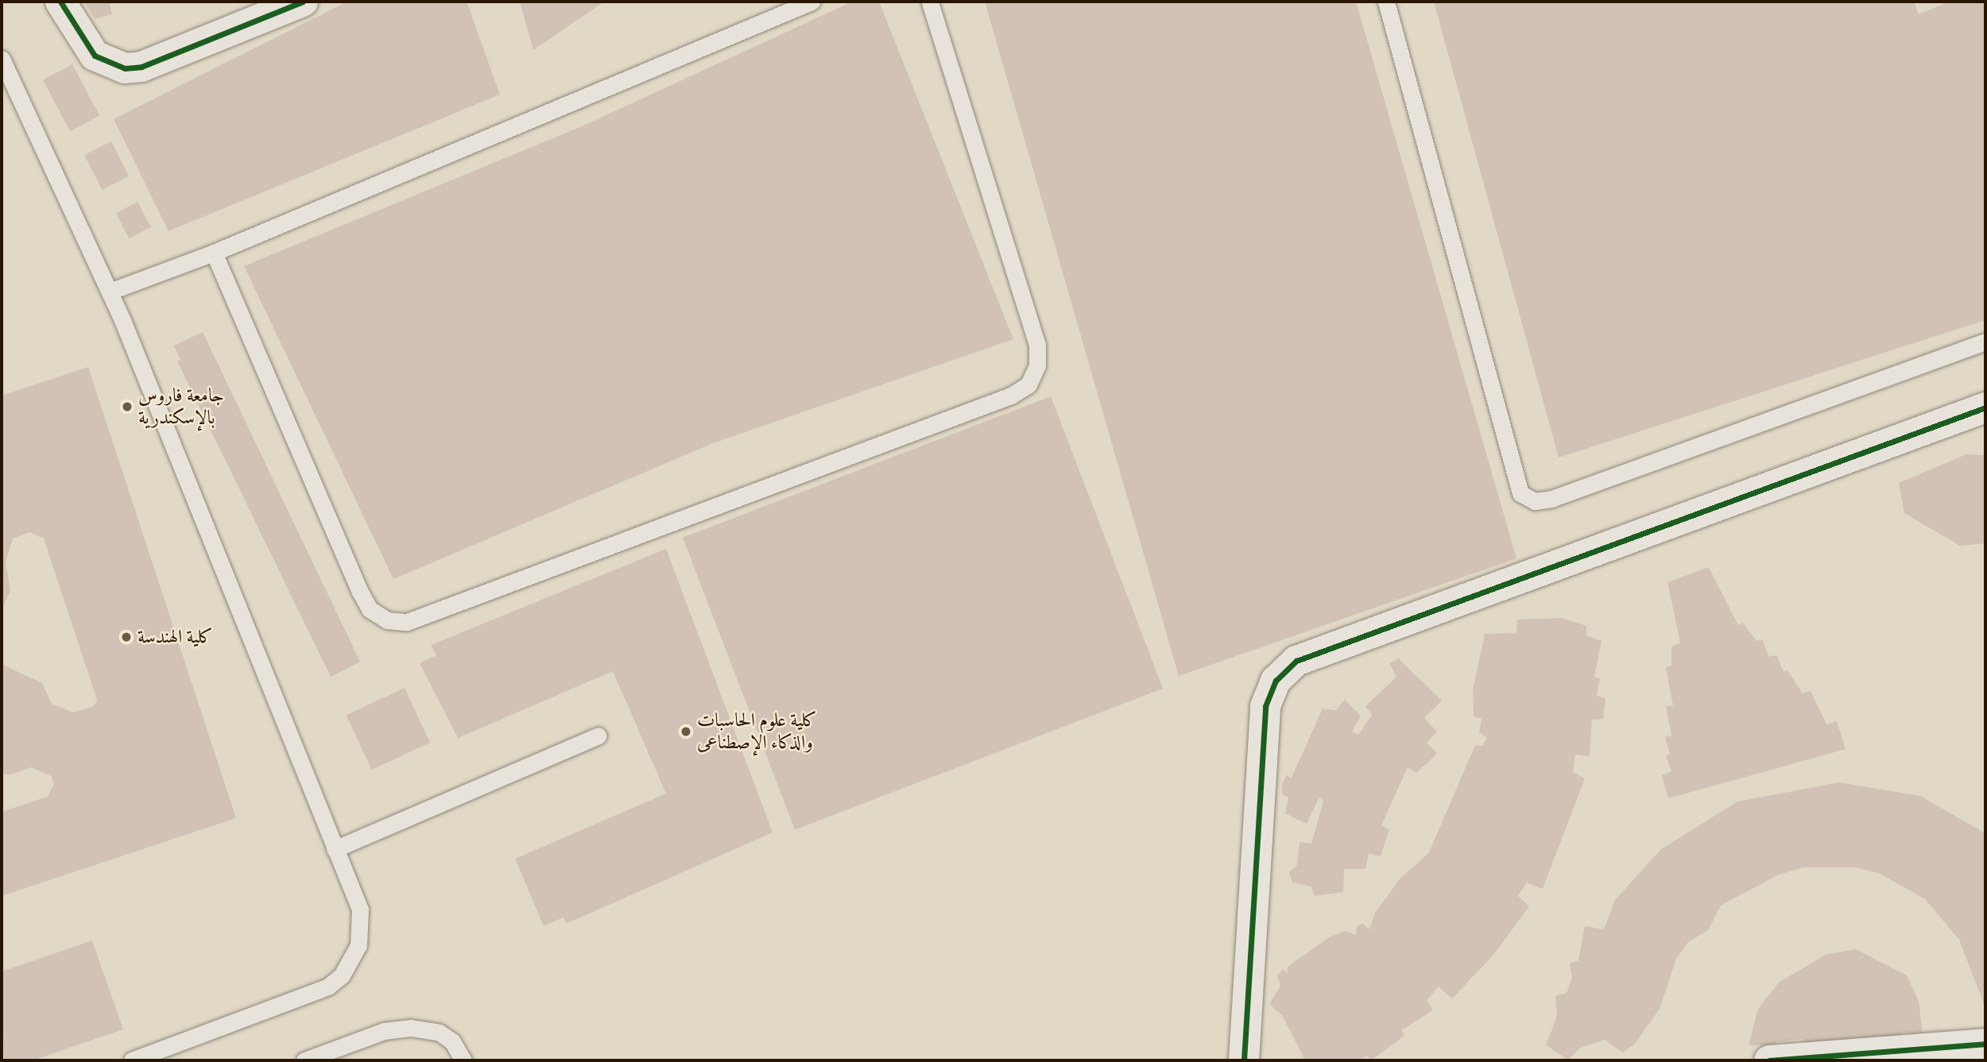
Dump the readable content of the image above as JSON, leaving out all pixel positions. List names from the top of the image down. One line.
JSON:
{"places":["جامعة فاروس بالإسكندرية","كلية الهندسة","كلية علوم الحاسبات والذكاء الإصطناعى"]}
